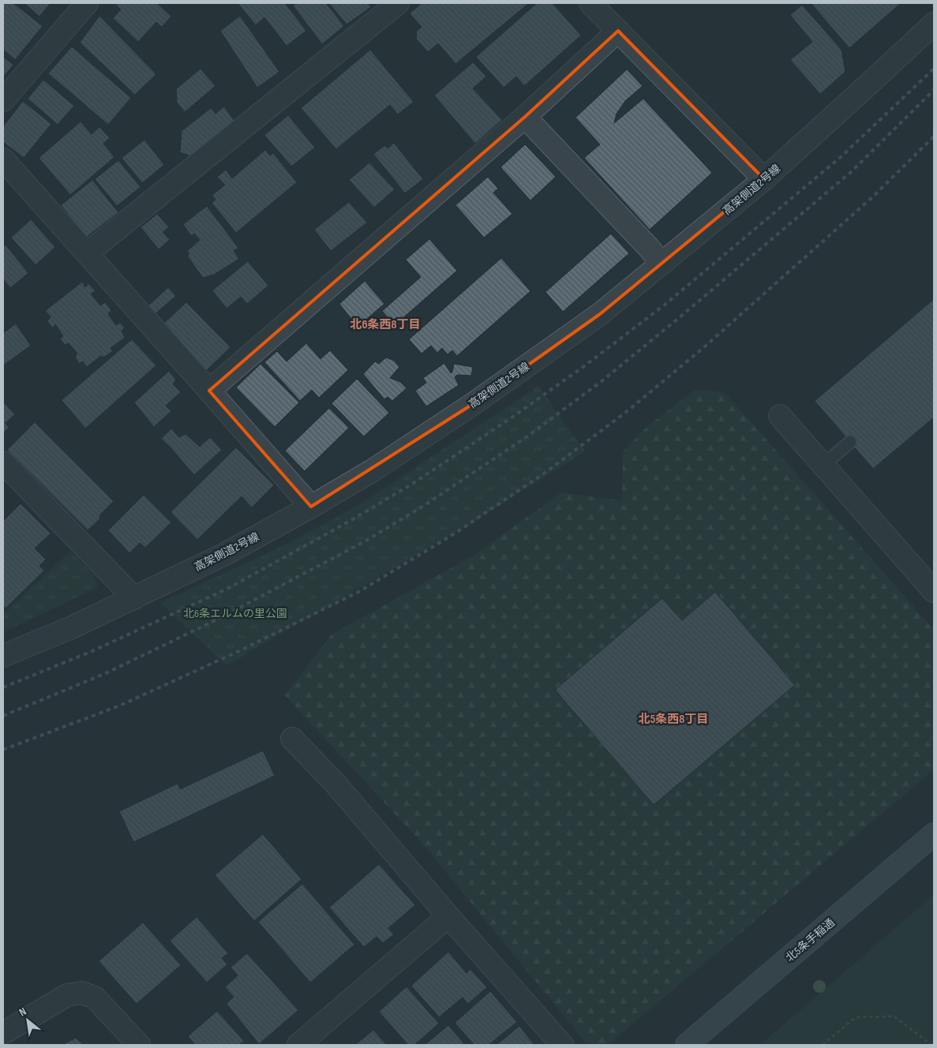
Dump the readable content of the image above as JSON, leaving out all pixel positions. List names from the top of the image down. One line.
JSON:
{"streets":{"street":["高架側道2号線","北5条手稲通"]},"districts":["北6条西8丁目","北5条西8丁目"],"parks":["北6条エルムの里公園"],"north":"top left"}
